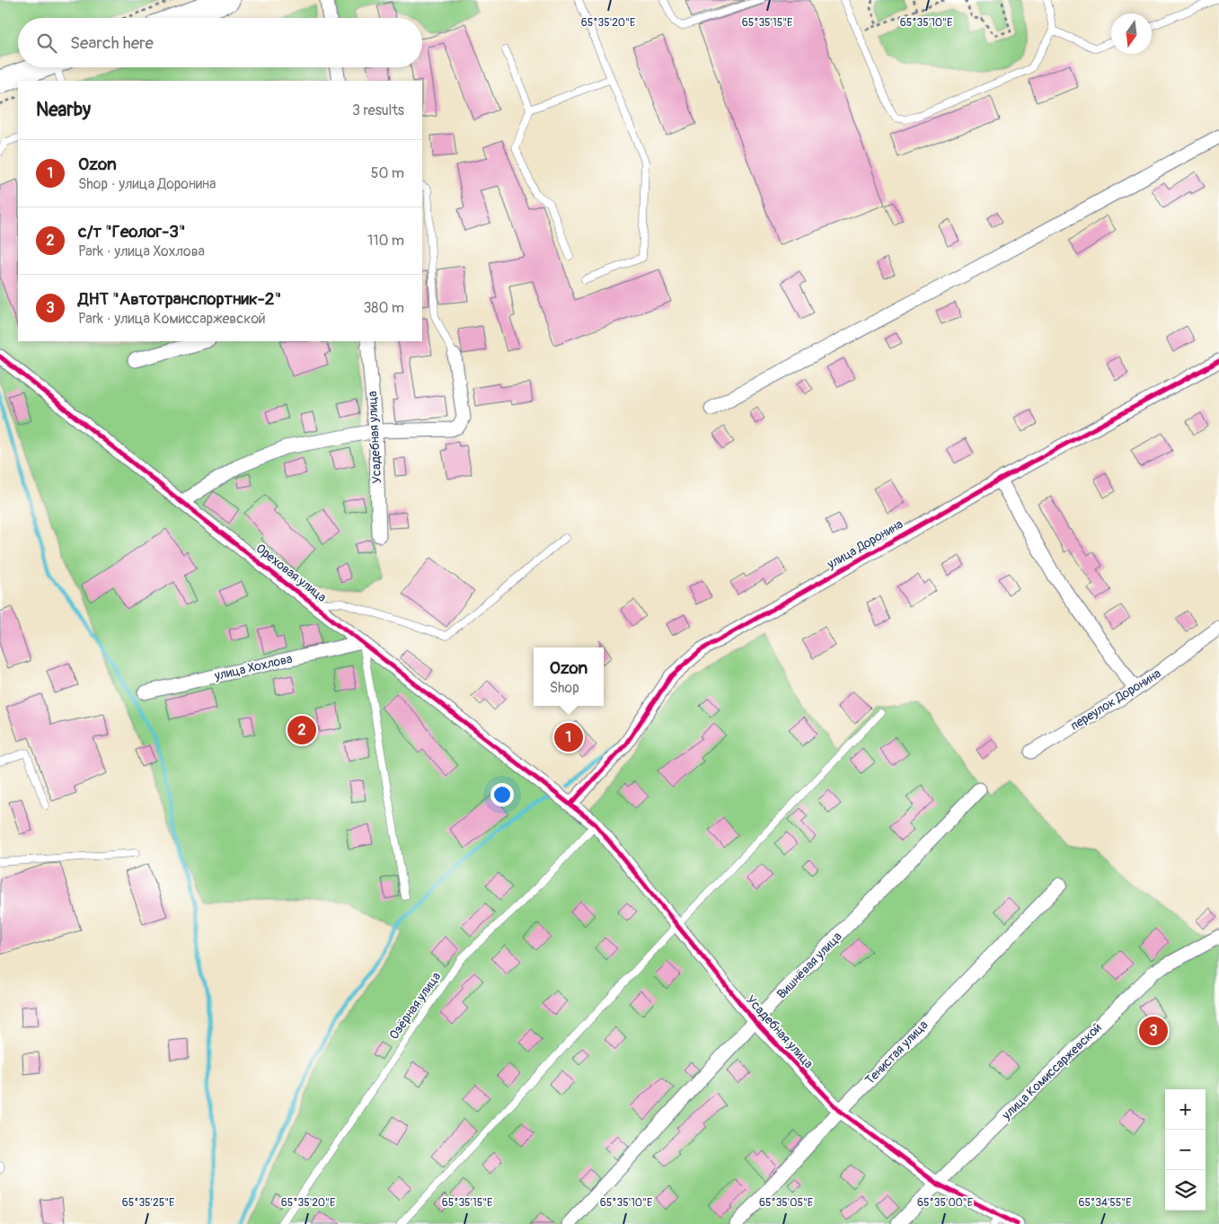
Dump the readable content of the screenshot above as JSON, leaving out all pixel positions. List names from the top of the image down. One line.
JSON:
{"streets":{"street":["Усадебная улица","улица Доронина","Ореховая улица","улица Хохлова","переулок Доронина","Вишнёвая улица","Тенистая улица","улица Комиссаржевской"],"lane":["Озёрная улица"]},"crossings":[["Усадебная улица","улица Доронина"],["Усадебная улица","Ореховая улица"],["Усадебная улица","Вишнёвая улица"],["Усадебная улица","Озёрная улица"],["Усадебная улица","Тенистая улица"],["Усадебная улица","улица Комиссаржевской"],["улица Доронина","Ореховая улица"],["Ореховая улица","улица Хохлова"]],"north":"bottom","page":{"search":"Search here","heading":["Nearby","3 results"],"list":[{"mark":"1","name":"Ozon","note":"Shop · улица Доронина","value":"50 m"},{"mark":"2","name":"с/т \"Геолог-3\"","note":"Park · улица Хохлова","value":"110 m"},{"mark":"3","name":"ДНТ \"Автотранспортник-2\"","note":"Park · улица Комиссаржевской","value":"380 m"}],"popup":["Ozon","Shop"],"pins":["2","1","3"],"map_buttons":["+","−"]},"coordinates":["65°35'20\"E","65°35'15\"E","65°35'10\"E","65°35'25\"E","65°35'05\"E","65°35'00\"E","65°34'55\"E"]}
